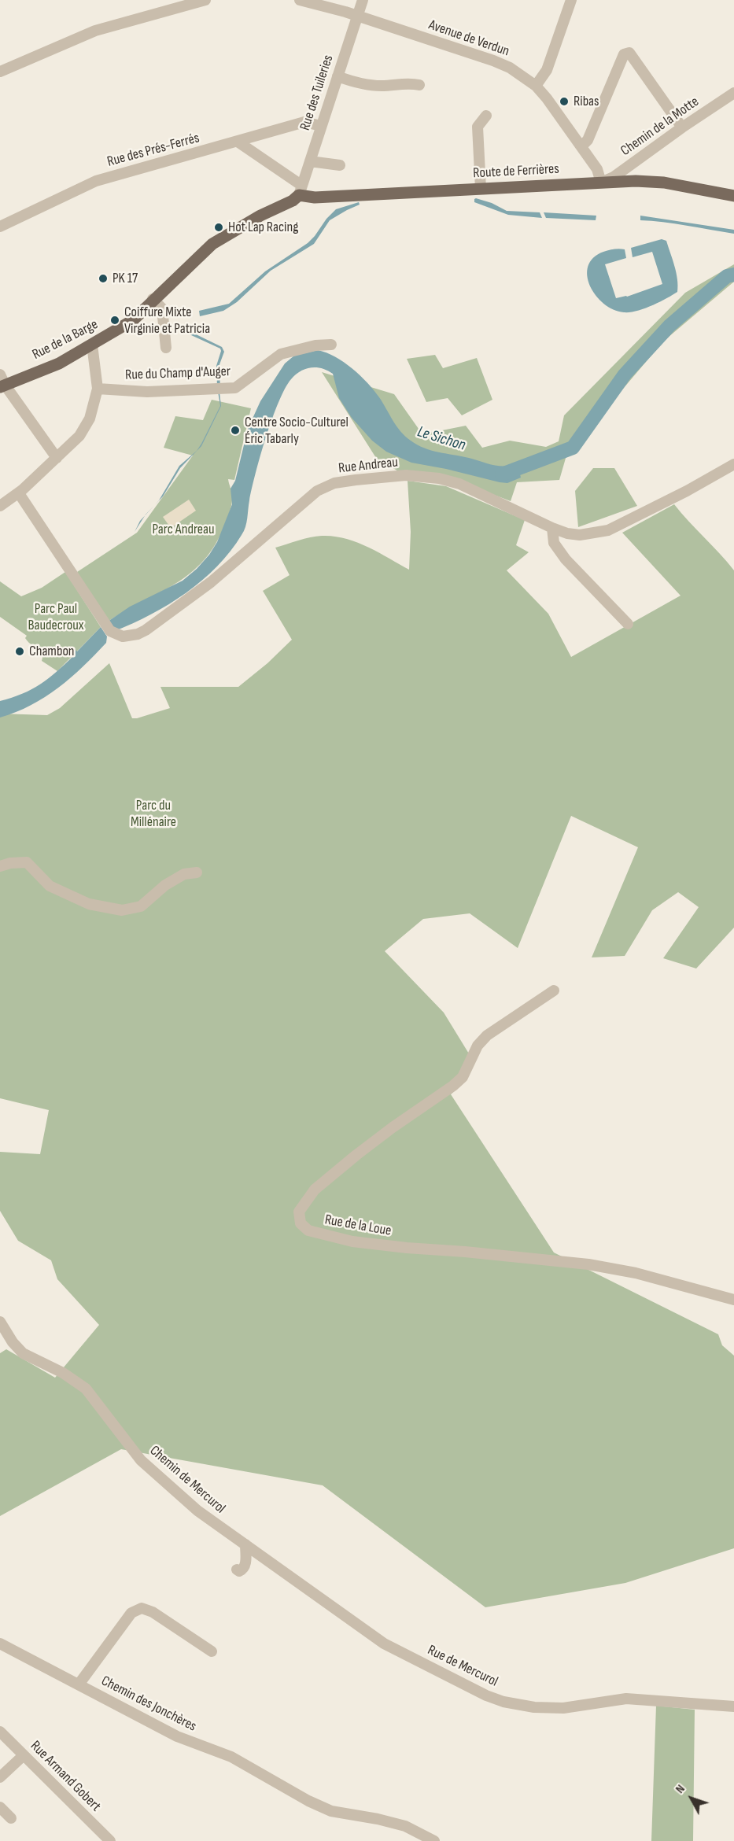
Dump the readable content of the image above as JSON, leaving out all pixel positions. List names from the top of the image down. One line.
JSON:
{"streets":{"main road":["Route de Ferrières","Rue de la Barge"],"street":["Avenue de Verdun","Rue des Tuileries","Chemin de la Motte","Rue des Prés-Ferrés","Rue du Champ d'Auger","Rue Andreau","Rue de la Loue","Chemin de Mercurol","Rue de Mercurol","Chemin des Jonchères","Rue Armand Gobert"]},"crossings":[["Avenue de Verdun","Rue des Tuileries"],["Avenue de Verdun","Chemin de la Motte"],["Avenue de Verdun","Route de Ferrières"],["Rue des Tuileries","Rue des Prés-Ferrés"],["Rue des Tuileries","Route de Ferrières"],["Rue des Tuileries","Rue de la Barge"],["Chemin de la Motte","Route de Ferrières"],["Route de Ferrières","Rue de la Barge"],["Chemin de Mercurol","Rue de Mercurol"]],"water":["Le Sichon"],"parks":["Parc Andreau","Parc Paul Baudecroux","Parc du Millénaire"],"places":["Ribas","Hot Lap Racing","PK 17","Coiffure Mixte Virginie et Patricia","Centre Socio-Culturel Éric Tabarly","Chambon"],"north":"top left"}
